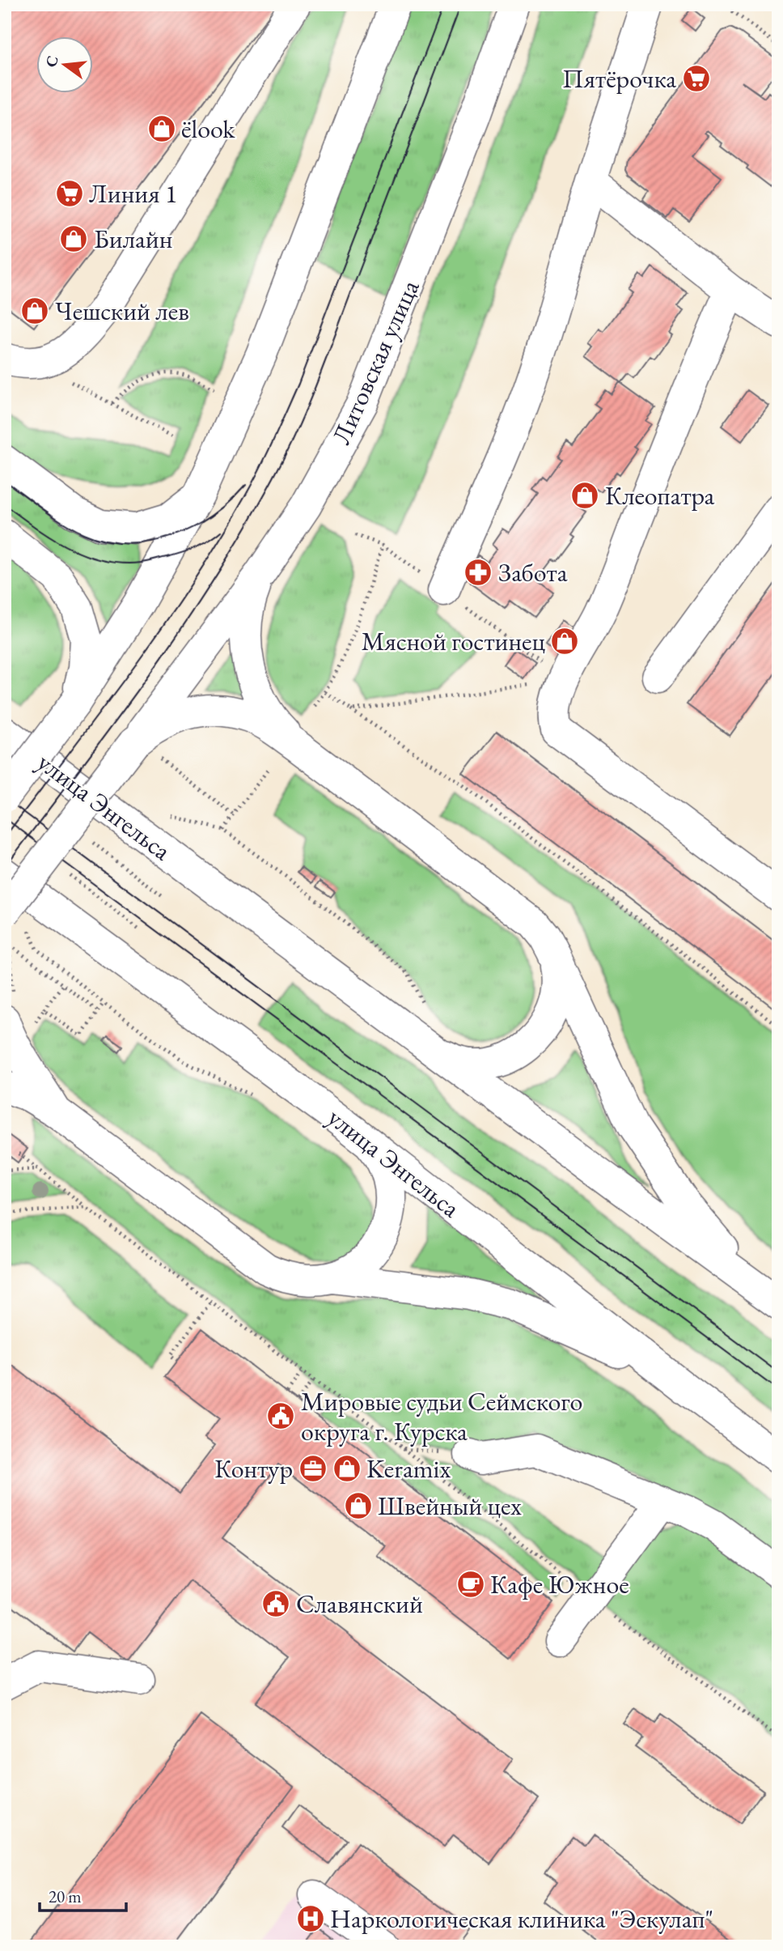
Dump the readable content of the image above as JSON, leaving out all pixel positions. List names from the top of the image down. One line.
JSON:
{"streets":{"main road":["Литовская улица","улица Энгельса"]},"places":{"supermarket":["Пятёрочка","Линия 1"],"shop":["ёlook","Билайн","Чешский лев","Клеопатра","Мясной гостинец","Keramix","Швейный цех"],"pharmacy":["Забота"],"public building":["Мировые судьи Сеймского округа г. Курска","Славянский"],"office":["Контур"],"cafe":["Кафе Южное"],"hospital":["Наркологическая клиника \"Эскулап\""]},"scale_bar":"20 m","north":"left"}
